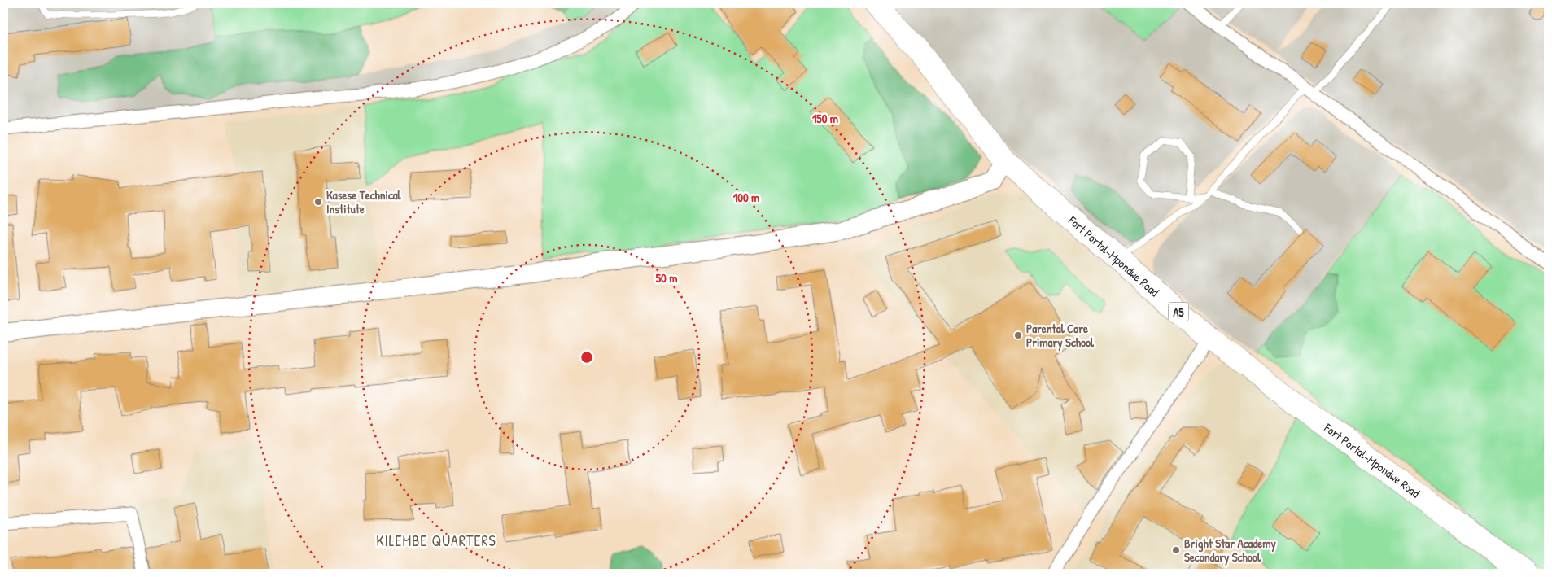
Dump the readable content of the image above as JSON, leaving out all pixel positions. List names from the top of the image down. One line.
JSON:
{"streets":{"highway":["Fort Portal-Mpondwe Road","A5"]},"districts":["KILEMBE QUARTERS"],"places":["Kasese Technical Institute","Parental Care Primary School","Bright Star Academy Secondary School"],"rings":["150 m","100 m","50 m"]}
